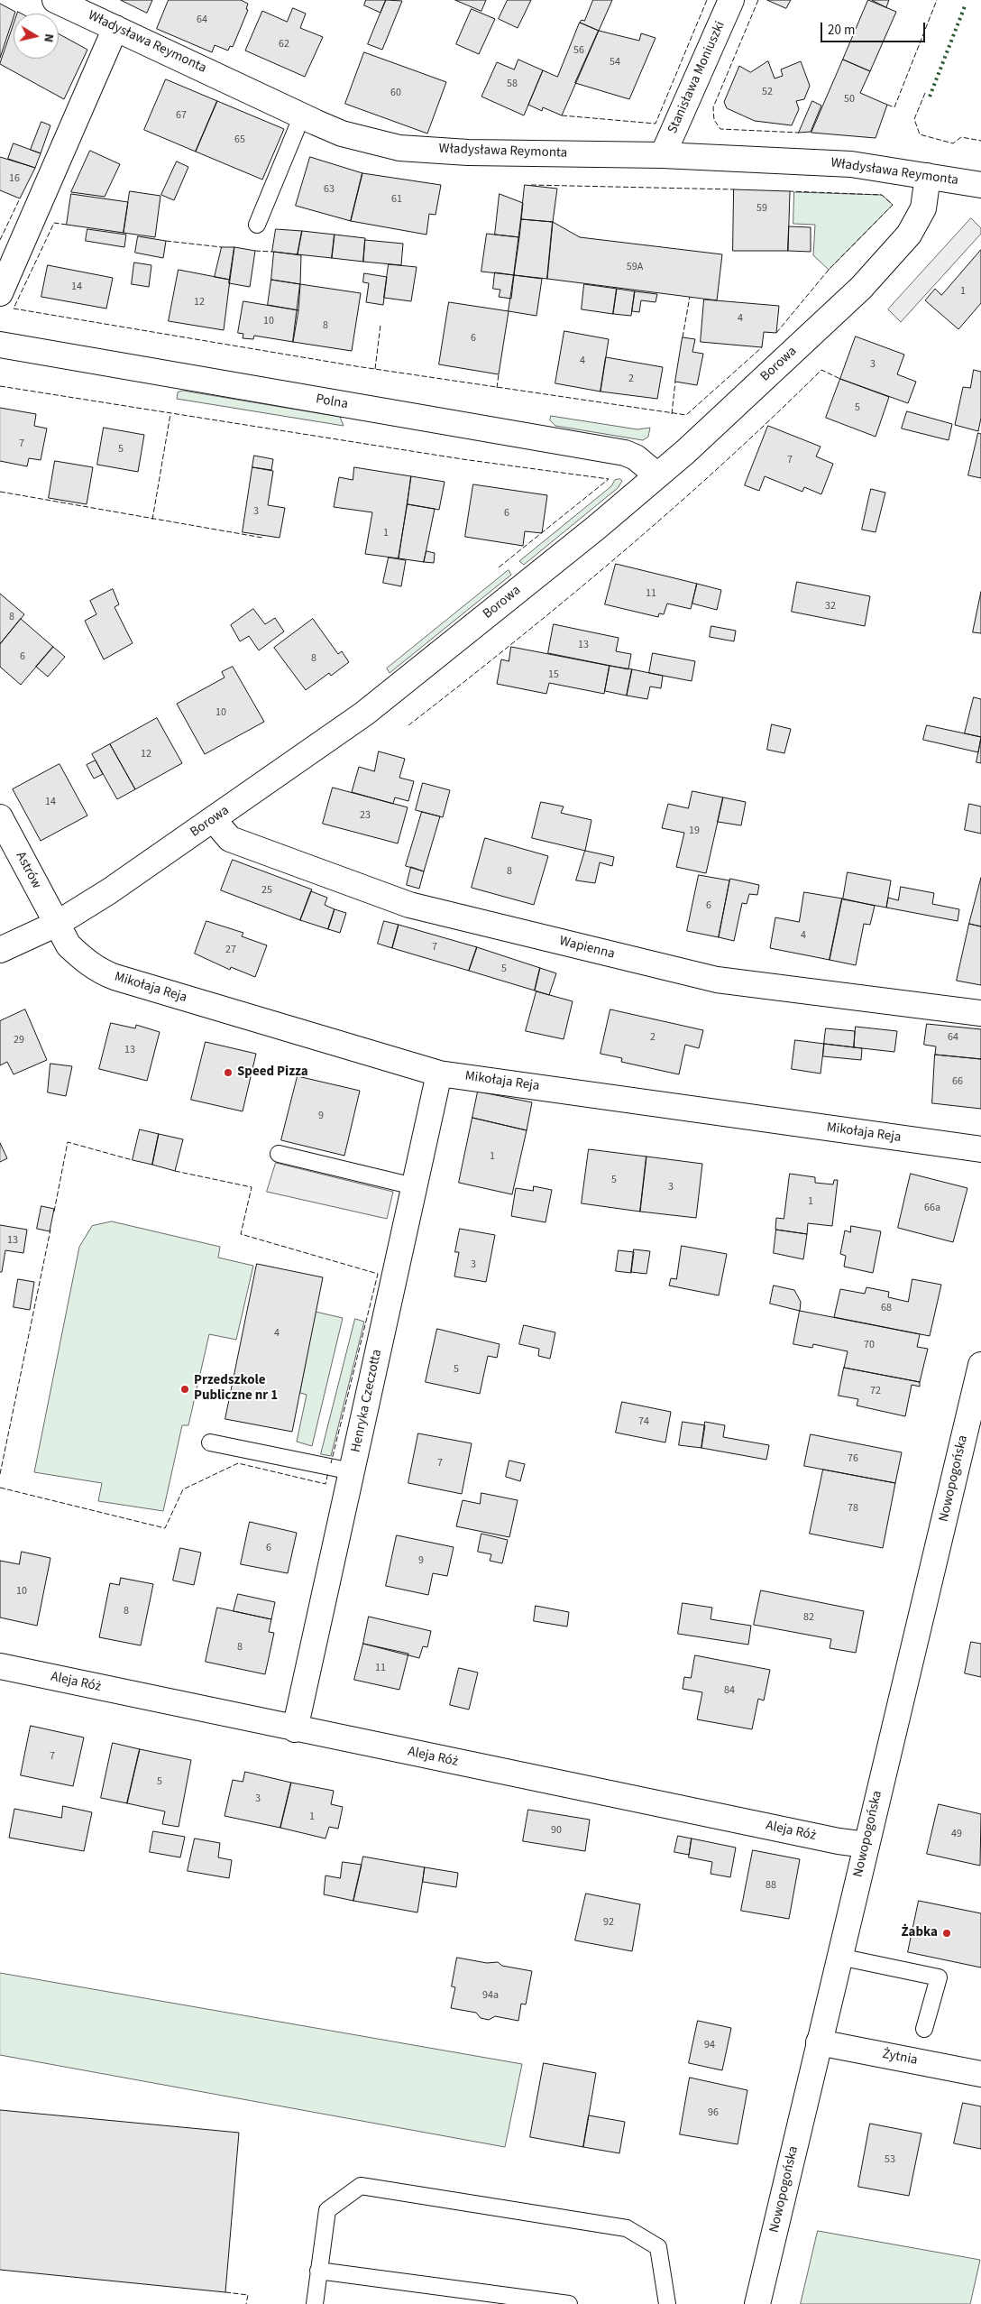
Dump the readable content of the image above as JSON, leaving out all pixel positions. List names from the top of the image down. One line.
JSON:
{"streets":{"street":["Władysława Reymonta","Stanisława Moniuszki","Borowa","Polna","Astrów","Wapienna","Mikołaja Reja","Henryka Czeczotta","Nowopogońska","Aleja Róż","Żytnia"]},"crossings":[["Władysława Reymonta","Stanisława Moniuszki"],["Władysława Reymonta","Borowa"],["Borowa","Polna"],["Borowa","Astrów"],["Borowa","Wapienna"],["Borowa","Mikołaja Reja"],["Astrów","Mikołaja Reja"],["Mikołaja Reja","Henryka Czeczotta"],["Henryka Czeczotta","Aleja Róż"],["Nowopogońska","Aleja Róż"],["Nowopogońska","Żytnia"]],"places":["Speed Pizza","Przedszkole Publiczne nr 1","Żabka"],"house_numbers":["64","62","56","54","58","52","60","50","67","65","16","63","61","59","59A","14","1","12","4","10","8","6","4","3","2","5","7","5","7","3","6","1","11","32","8","13","6","8","15","10","12","14","23","19","8","25","6","4","7","27","5","2","64","29","13","66","9","1","5","3","1","66a","13","3","68","4","70","5","72","74","76","7","78","6","9","10","8","82","8","11","84","7","5","3","1","90","49","88","92","94a","94","96","53"],"scale_bar":"20 m","north":"right"}
